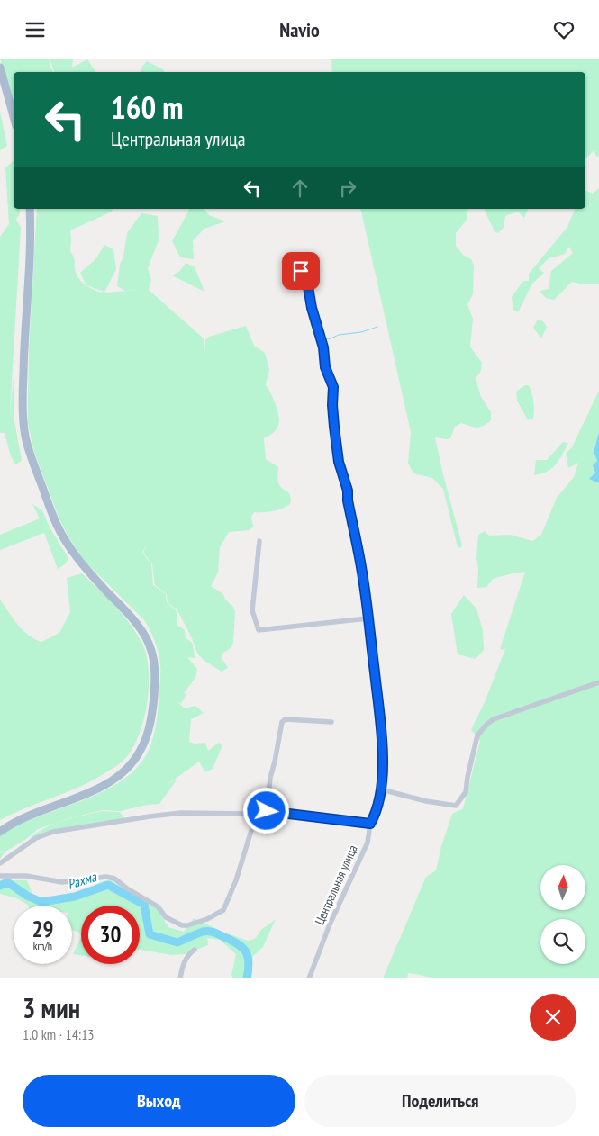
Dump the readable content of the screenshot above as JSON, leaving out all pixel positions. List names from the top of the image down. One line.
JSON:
{"streets":{"street":["Центральная улица"]},"water":["Рахма"],"north":"top","page":{"header":"Navio","turn":["160 m","Центральная улица"],"speed":"29 km/h","limit":"30","heading":["3 мин","1.0 km · 14:13"],"buttons":["Выход","Поделиться"]}}
